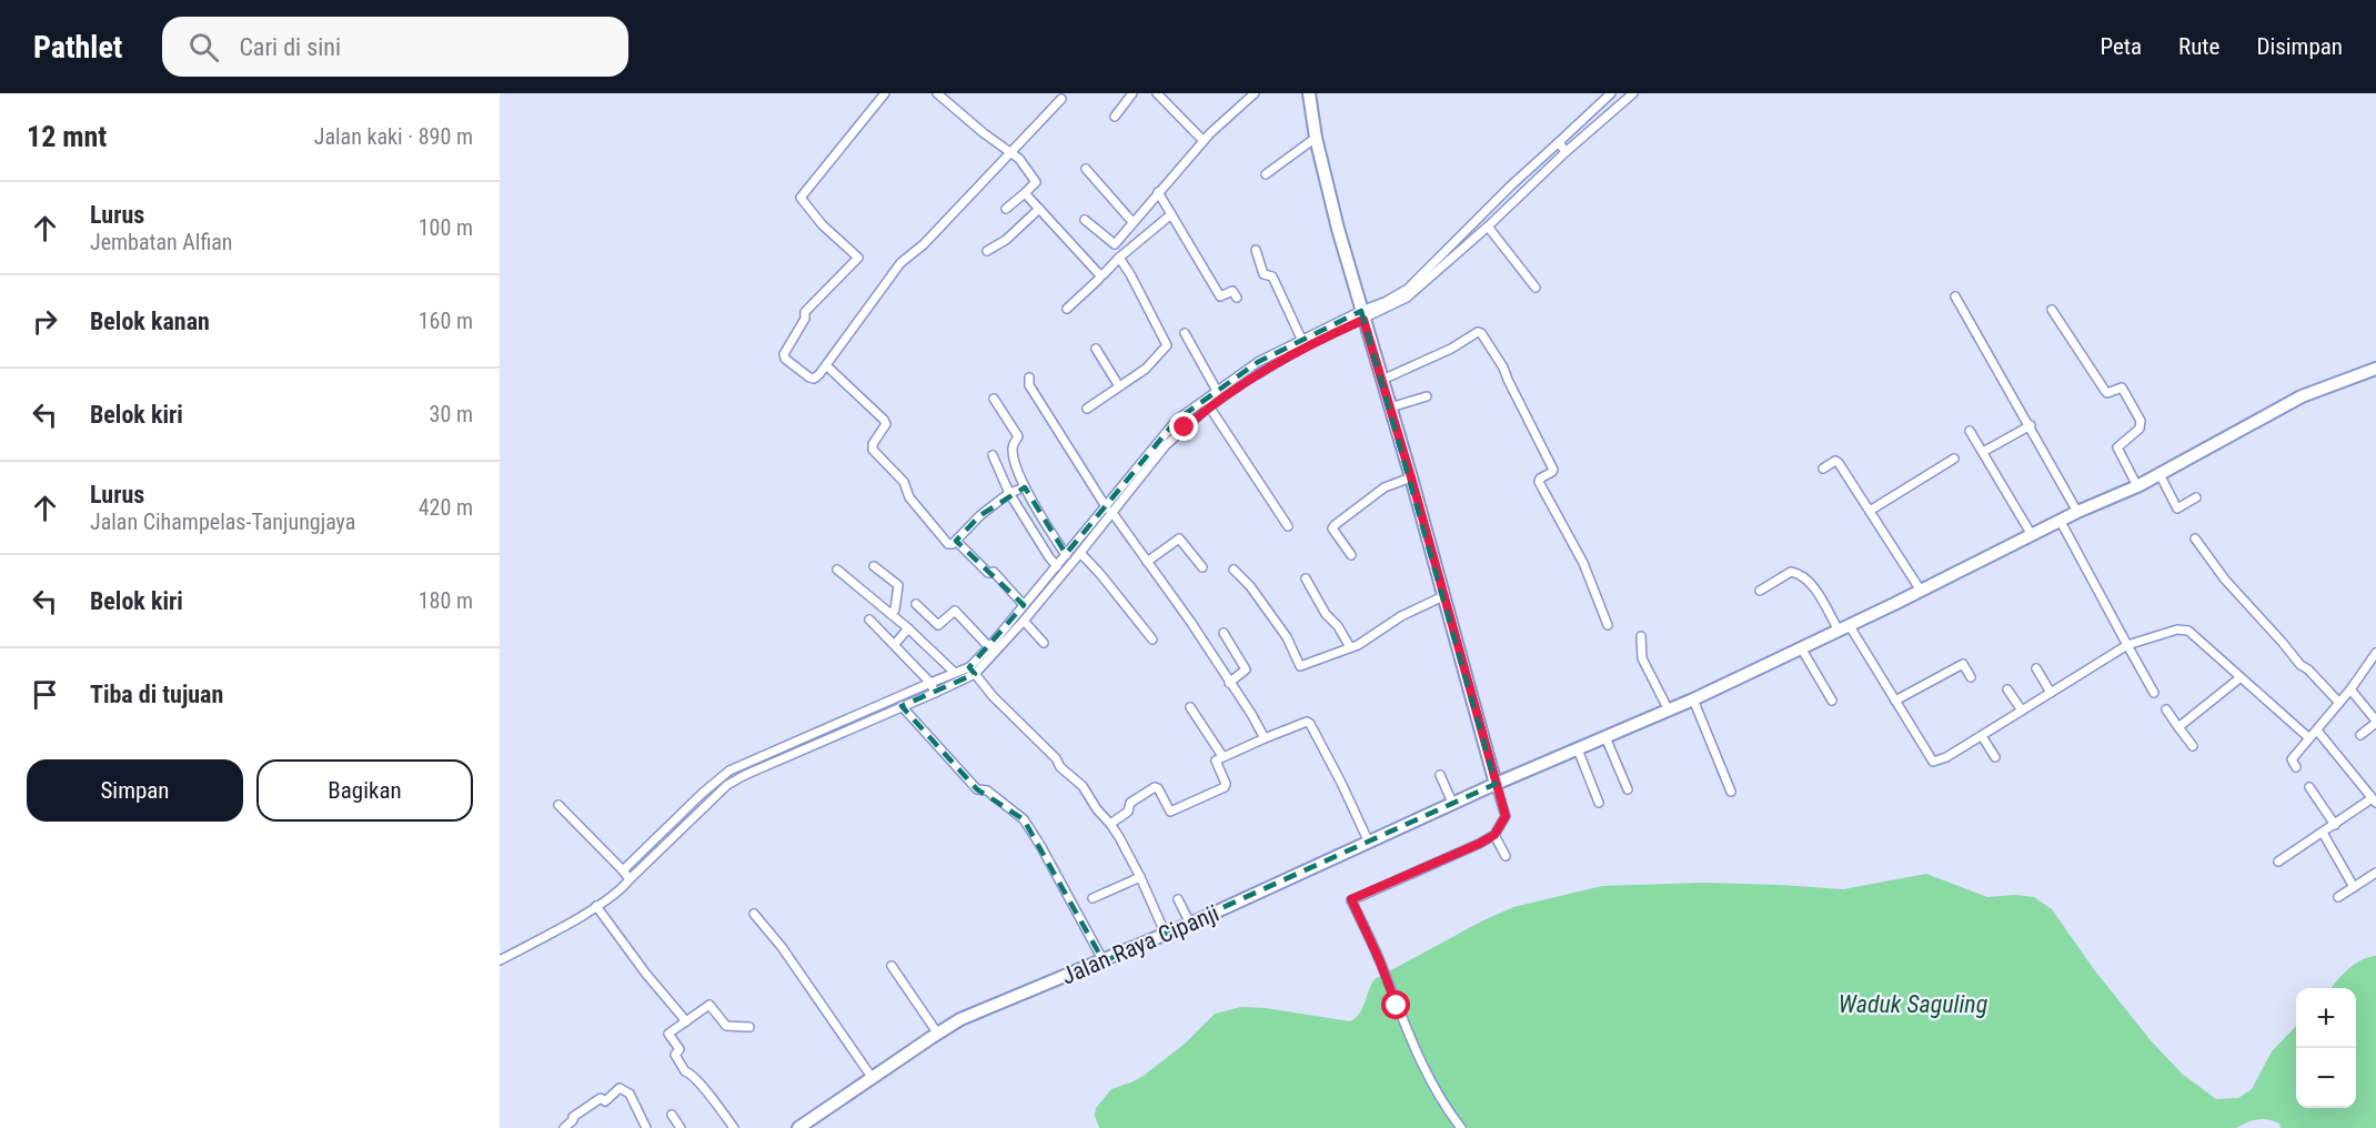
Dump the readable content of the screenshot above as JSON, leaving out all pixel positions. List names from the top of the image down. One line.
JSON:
{"streets":{"main road":["Jalan Raya Cipanji"]},"water":["Waduk Saguling"],"page":{"header":"Pathlet","search":"Cari di sini","nav":["Peta","Rute","Disimpan"],"heading":["12 mnt","Jalan kaki · 890 m"],"list":[["Lurus","Jembatan Alfian","100 m"],["Belok kanan","160 m"],["Belok kiri","30 m"],["Lurus","Jalan Cihampelas-Tanjungjaya","420 m"],["Belok kiri","180 m"],"Tiba di tujuan"],"buttons":["Simpan","Bagikan"],"map_buttons":["+","−"]}}
